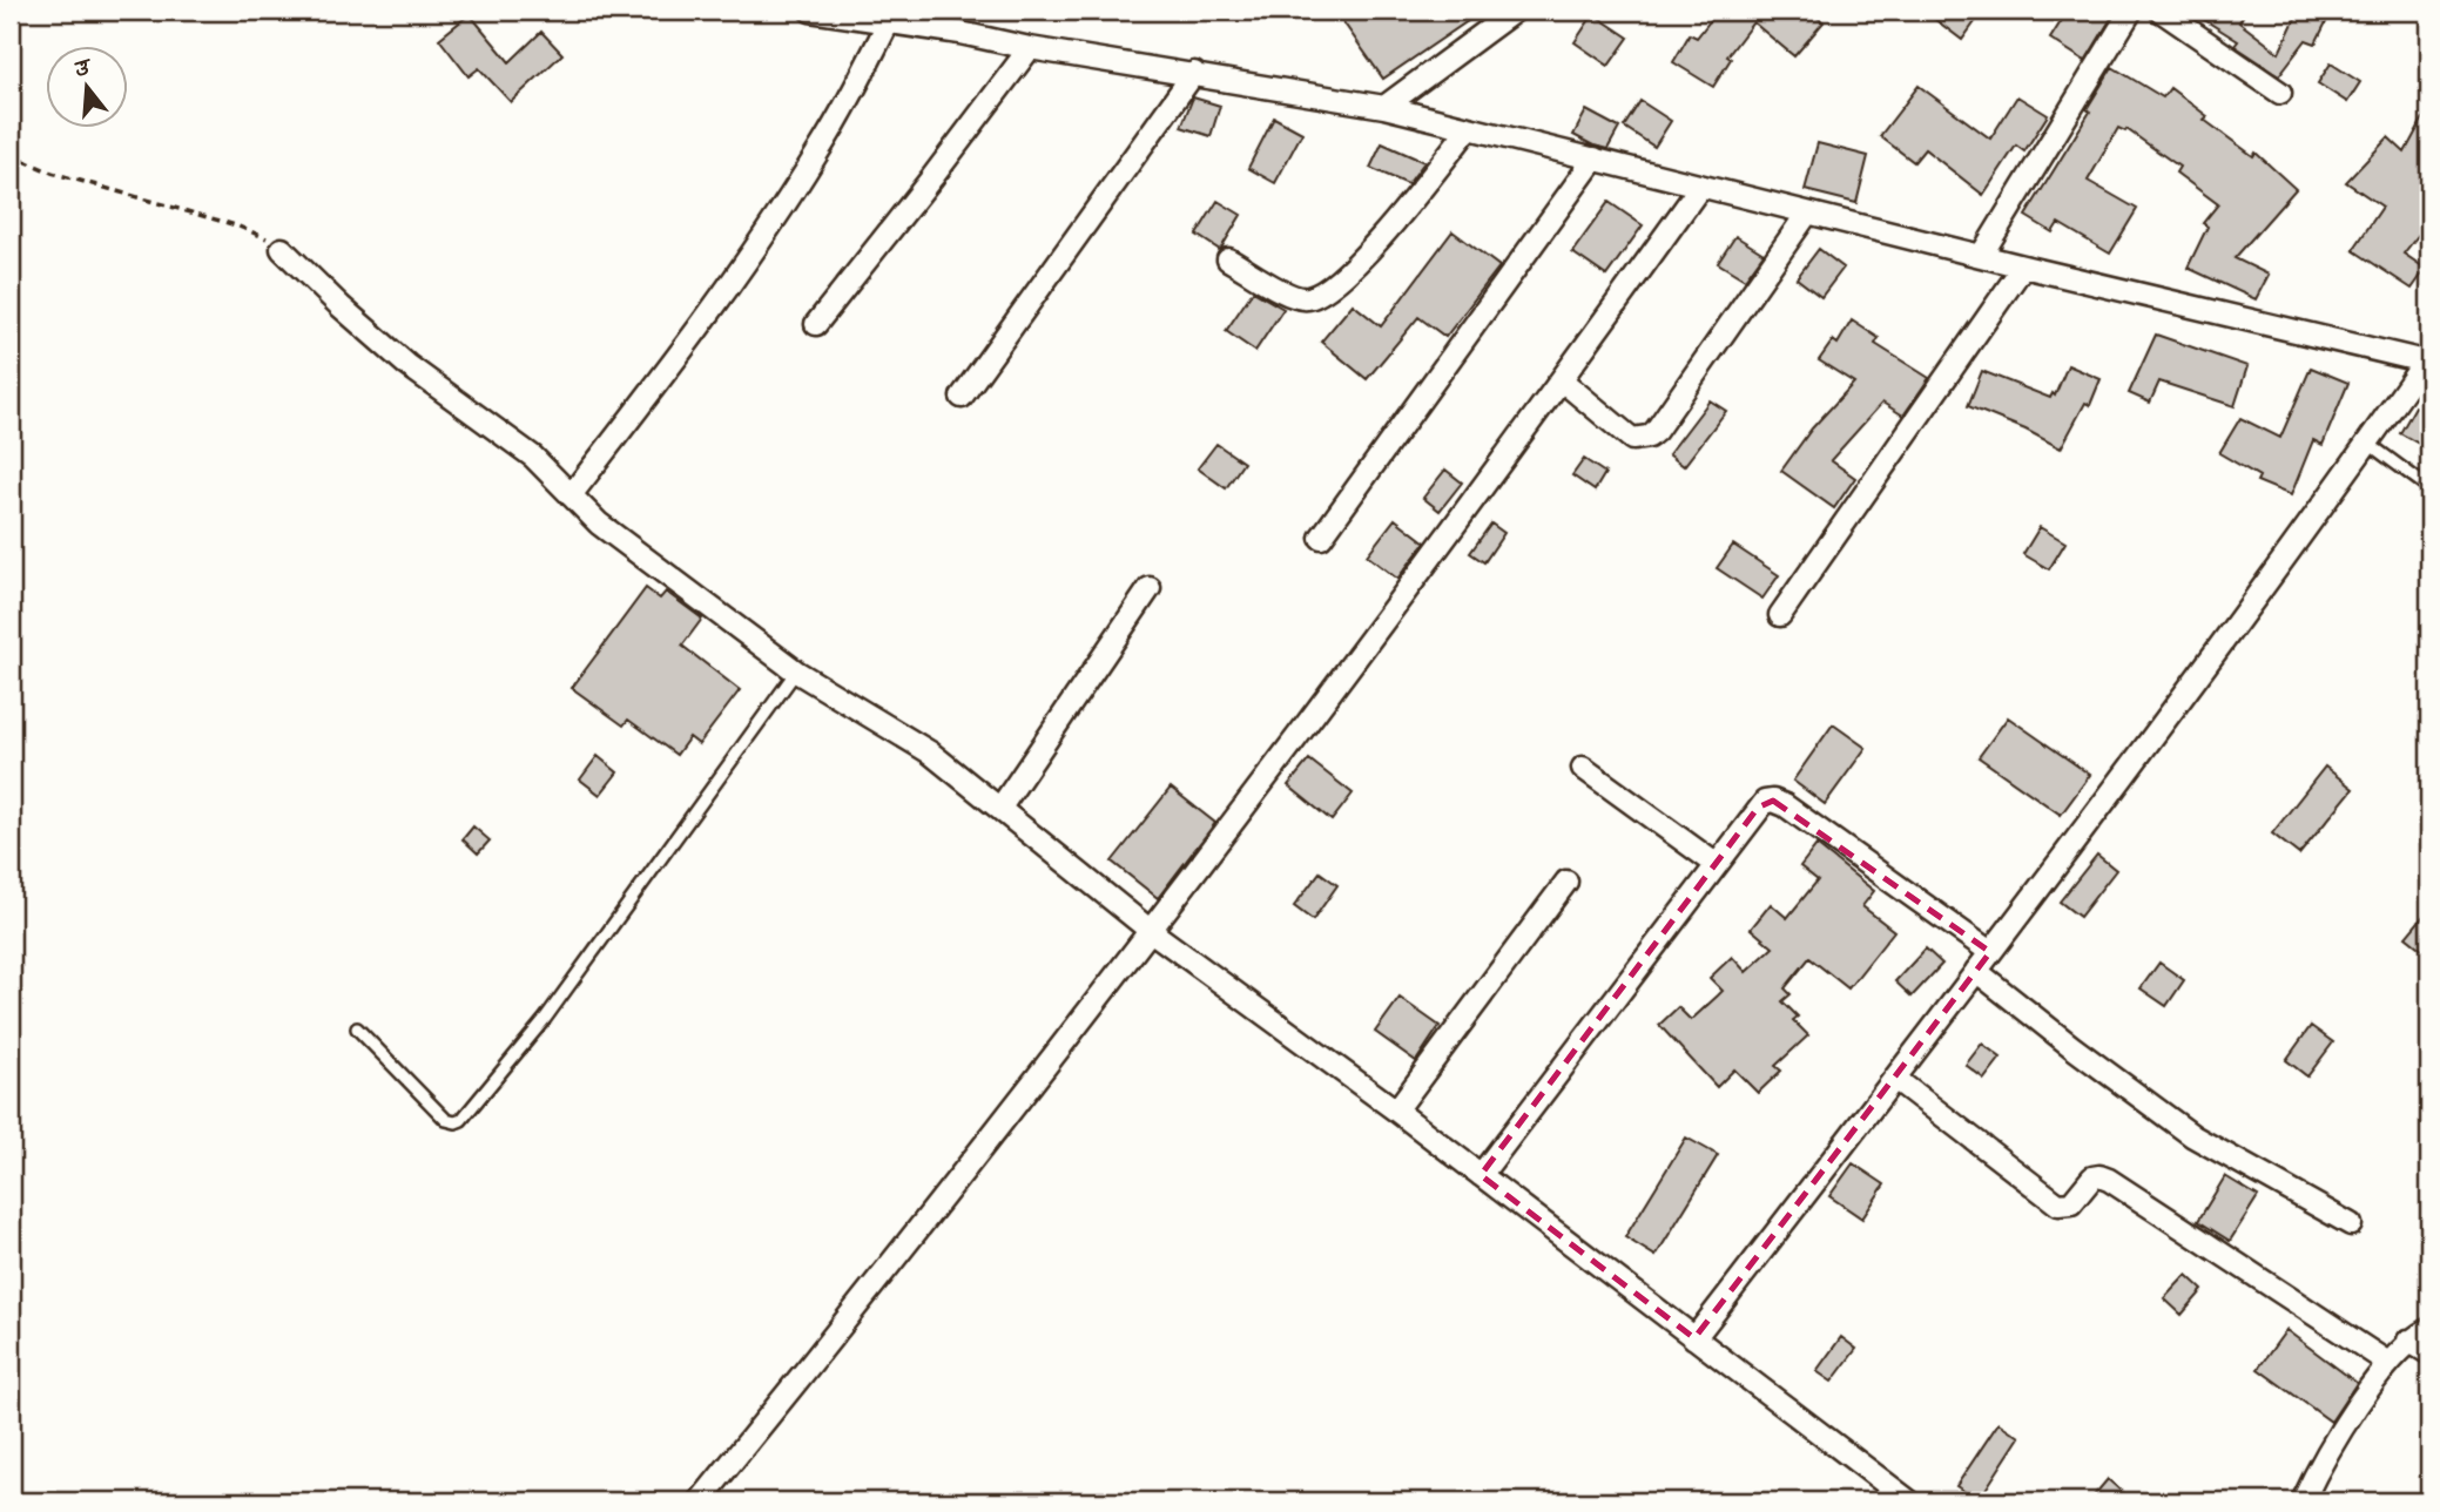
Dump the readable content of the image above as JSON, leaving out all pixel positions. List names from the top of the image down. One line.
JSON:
{"north":"top"}
